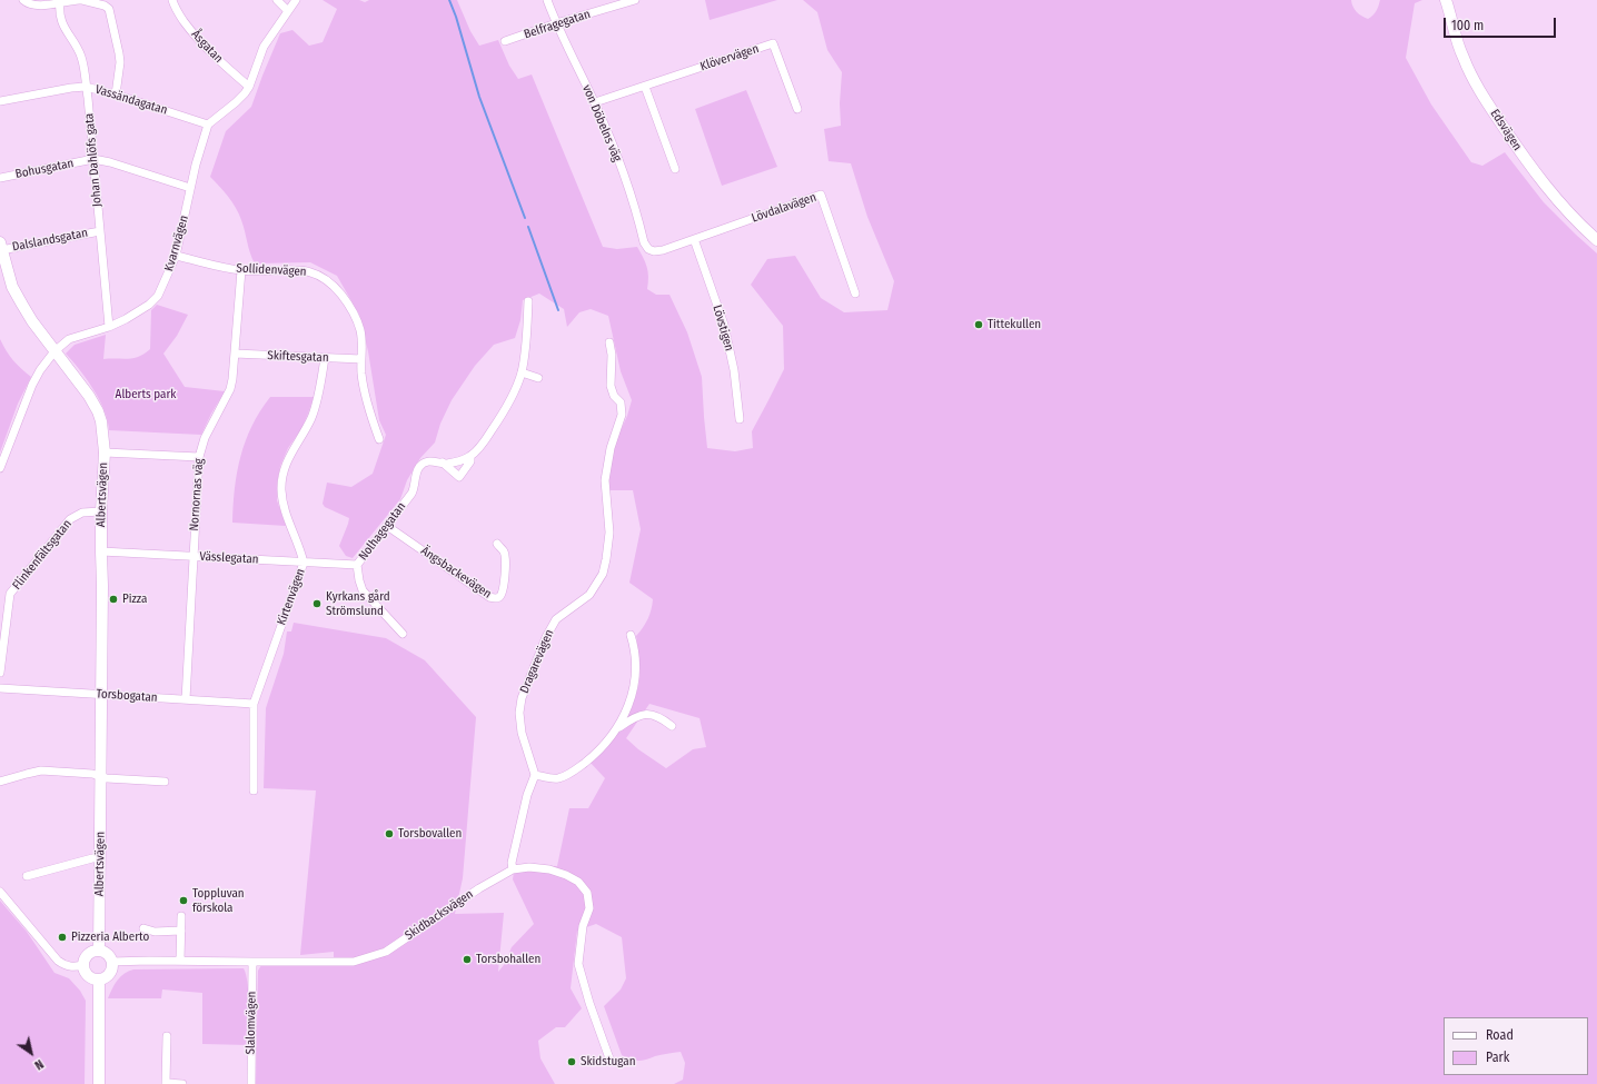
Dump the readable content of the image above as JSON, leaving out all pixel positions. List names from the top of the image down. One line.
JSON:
{"streets":{"street":["Belfragegatan","Åsgatan","Klövervägen","Vassändagatan","von Döbelns väg","Edsvägen","Johan Dahlöfs gata","Bohusgatan","Lövdalavägen","Dalslandsgatan","Kvarnvägen","Sollidenvägen","Lövstigen","Skiftesgatan","Albertsvägen","Nornornas väg","Nolhagegatan","Flinkenfältsgatan","Vässlegatan","Ängsbackevägen","Kirtenvägen","Dragarevägen","Torsbogatan","Skidbacksvägen","Slalomvägen"]},"crossings":[["Belfragegatan","von Döbelns väg"],["Klövervägen","von Döbelns väg"],["Vassändagatan","Johan Dahlöfs gata"],["Vassändagatan","Kvarnvägen"],["von Döbelns väg","Lövdalavägen"],["Johan Dahlöfs gata","Bohusgatan"],["Johan Dahlöfs gata","Dalslandsgatan"],["Johan Dahlöfs gata","Kvarnvägen"],["Bohusgatan","Kvarnvägen"],["Lövdalavägen","Lövstigen"],["Dalslandsgatan","Albertsvägen"],["Kvarnvägen","Sollidenvägen"],["Kvarnvägen","Albertsvägen"],["Sollidenvägen","Skiftesgatan"],["Sollidenvägen","Nornornas väg"],["Skiftesgatan","Nornornas väg"],["Skiftesgatan","Kirtenvägen"],["Albertsvägen","Flinkenfältsgatan"],["Albertsvägen","Vässlegatan"],["Albertsvägen","Torsbogatan"],["Albertsvägen","Skidbacksvägen"],["Nornornas väg","Vässlegatan"],["Nornornas väg","Torsbogatan"],["Nolhagegatan","Vässlegatan"],["Nolhagegatan","Ängsbackevägen"],["Vässlegatan","Kirtenvägen"],["Kirtenvägen","Torsbogatan"],["Skidbacksvägen","Slalomvägen"]],"parks":["Alberts park"],"places":["Tittekullen","Pizza","Kyrkans gård Strömslund","Torsbovallen","Toppluvan förskola","Pizzeria Alberto","Torsbohallen","Skidstugan"],"legend":["Road","Park"],"scale_bar":"100 m","north":"bottom right"}
